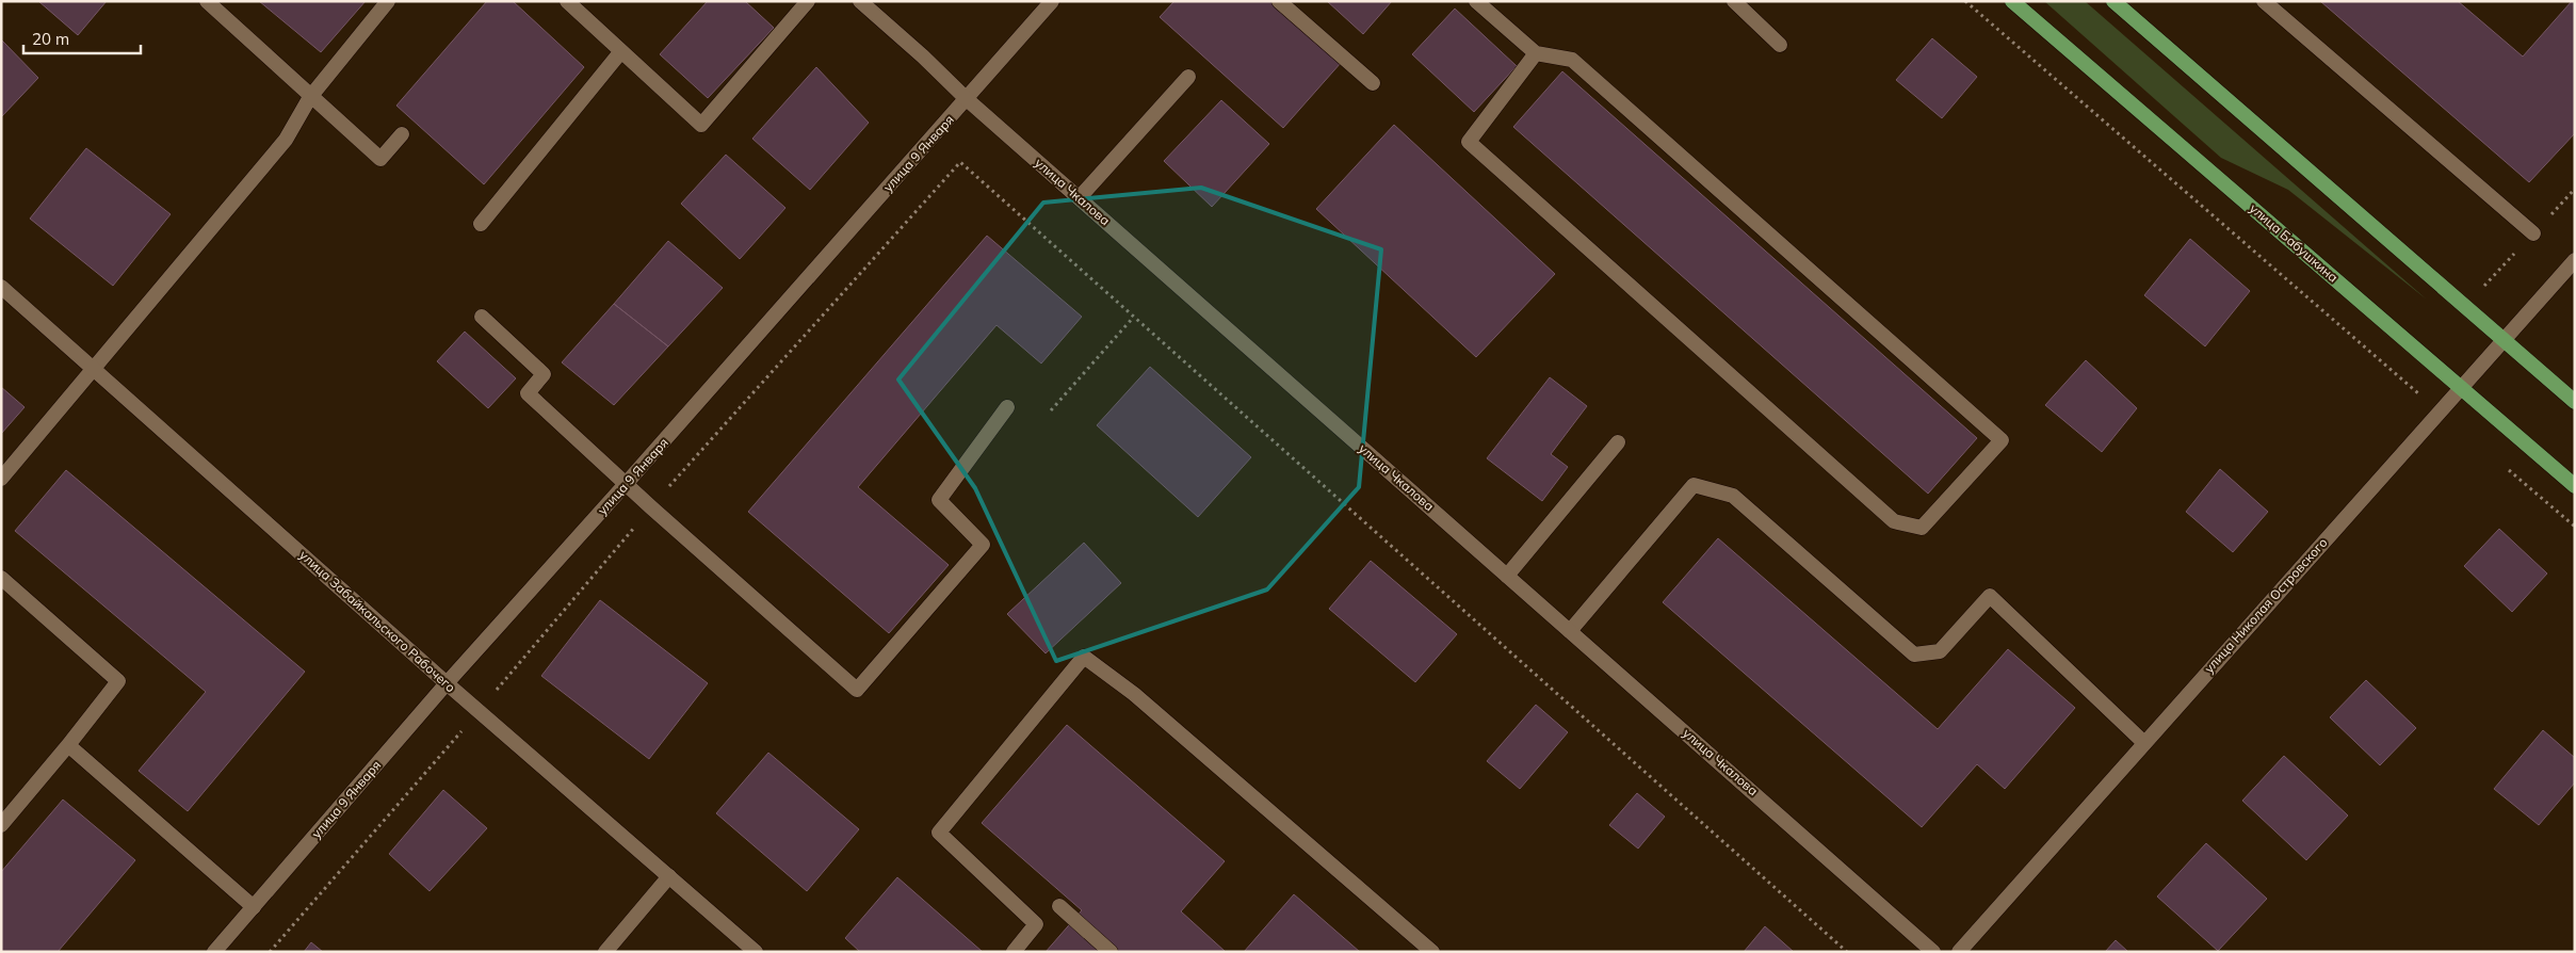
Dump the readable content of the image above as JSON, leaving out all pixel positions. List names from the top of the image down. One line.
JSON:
{"streets":{"main road":["улица Бабушкина"],"street":["улица 9 Января","улица Чкалова","улица Николая Островского","улица Забайкальского Рабочего"]},"crossings":[["улица 9 Января","улица Чкалова"],["улица 9 Января","улица Забайкальского Рабочего"],["улица Бабушкина","улица Николая Островского"]],"scale_bar":"20 m"}
